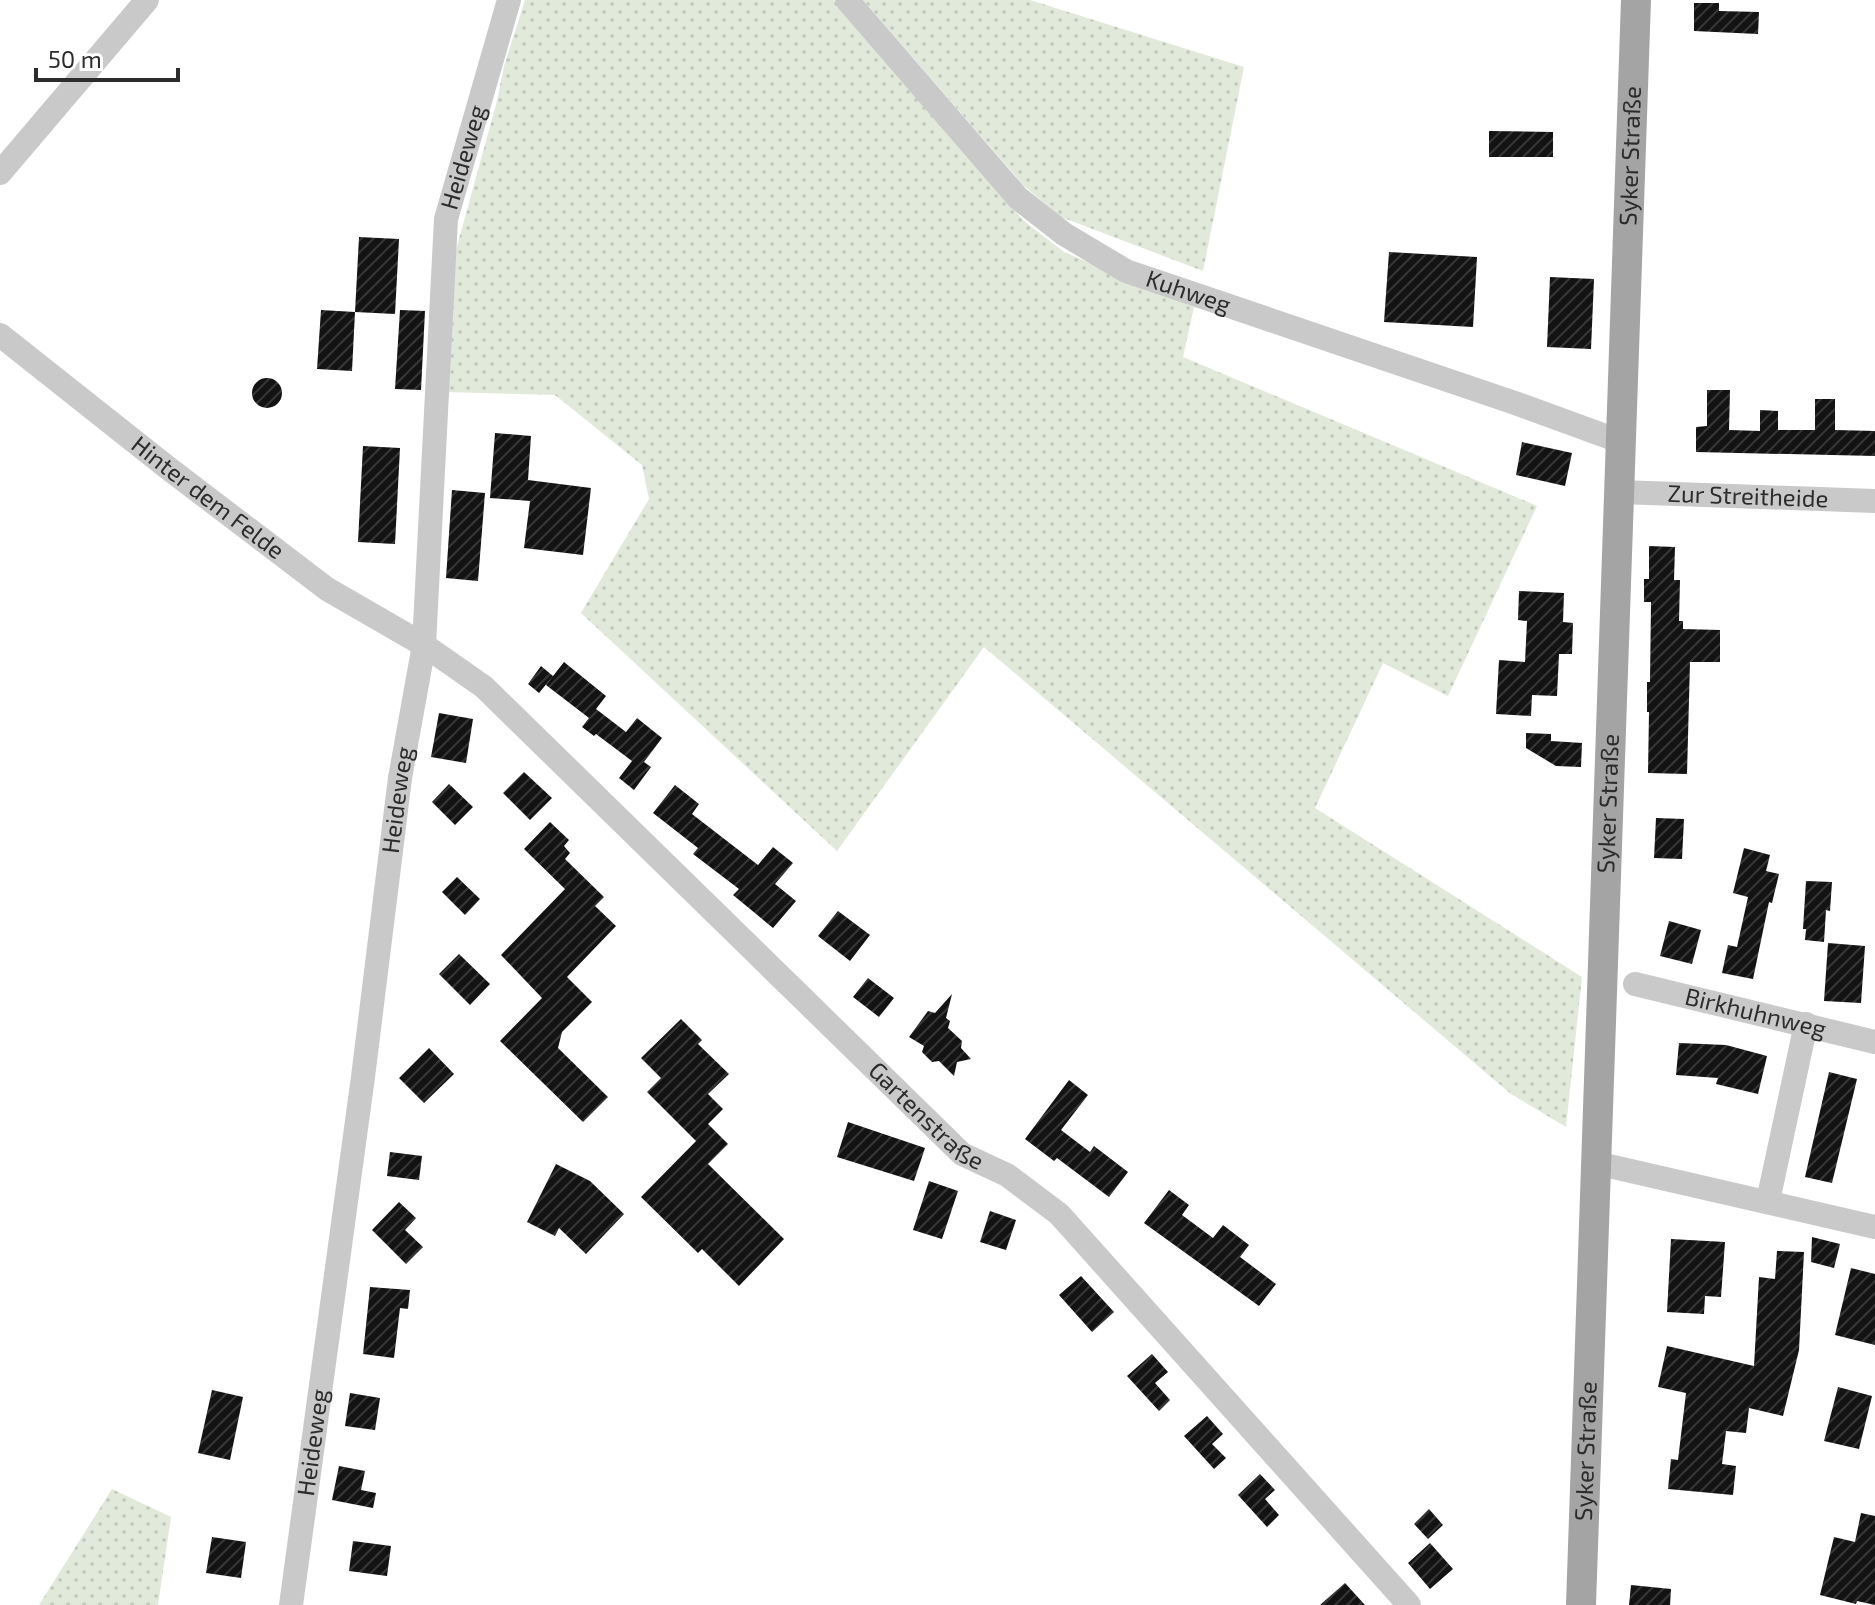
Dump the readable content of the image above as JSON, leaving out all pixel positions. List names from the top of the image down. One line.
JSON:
{"streets":{"main road":["Syker Straße"],"street":["Heideweg","Kuhweg","Hinter dem Felde","Zur Streitheide","Birkhuhnweg","Gartenstraße"]},"crossings":[["Syker Straße","Kuhweg"],["Syker Straße","Zur Streitheide"],["Heideweg","Hinter dem Felde"],["Heideweg","Gartenstraße"],["Hinter dem Felde","Gartenstraße"]],"scale_bar":"50 m"}
